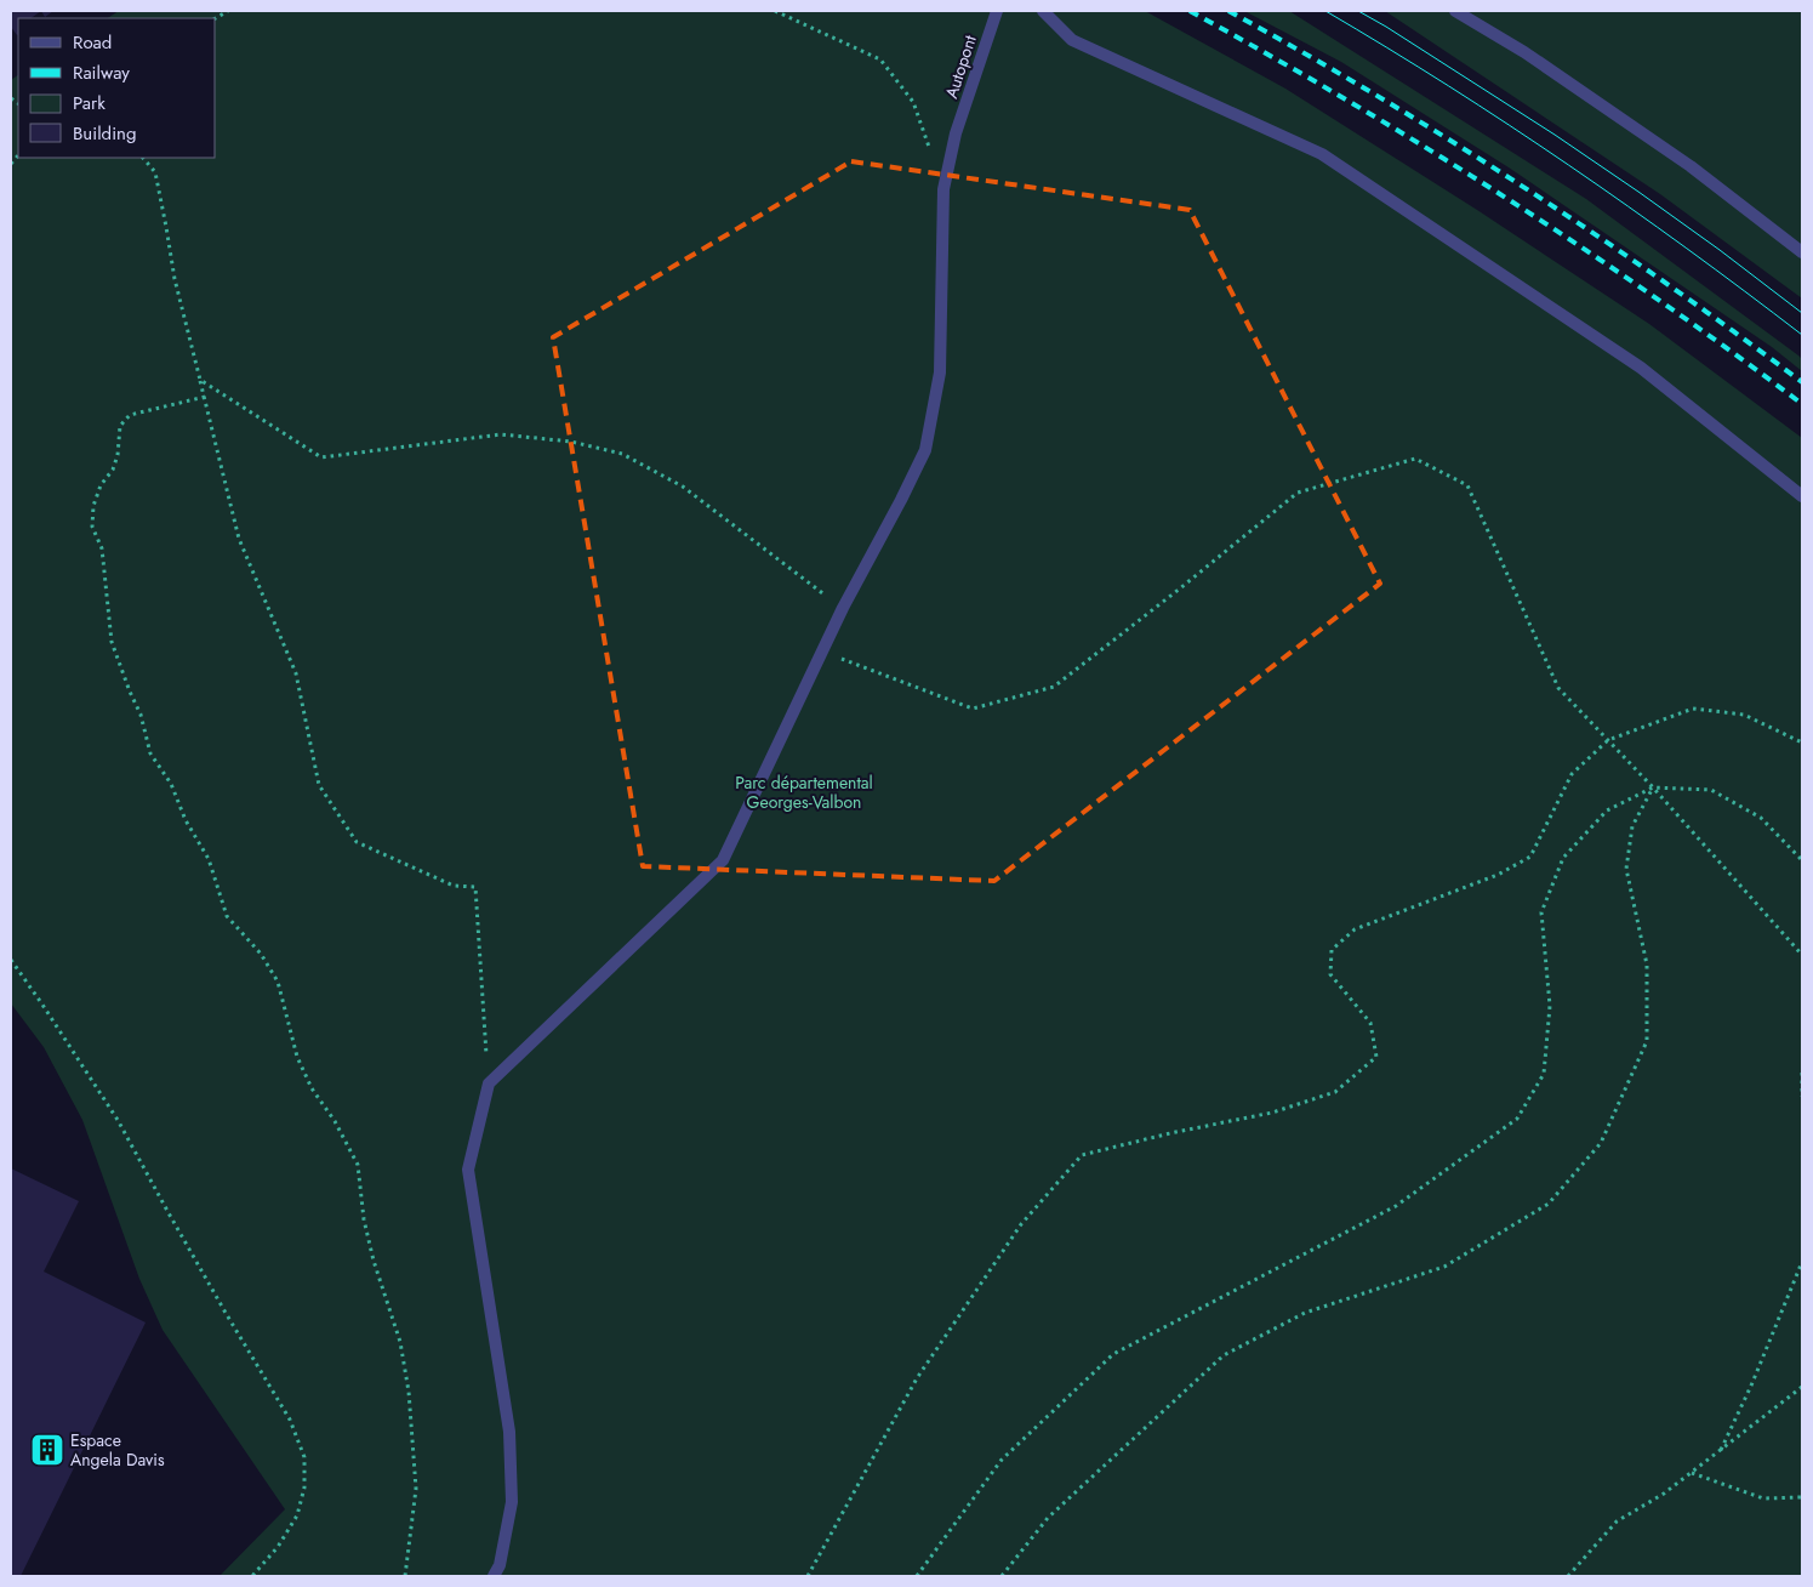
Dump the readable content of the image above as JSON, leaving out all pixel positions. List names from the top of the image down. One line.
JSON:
{"streets":{"street":["Autopont"]},"parks":["Parc départemental Georges-Valbon"],"places":{"building":["Espace Angela Davis"]},"legend":["Road","Railway","Park","Building"]}
